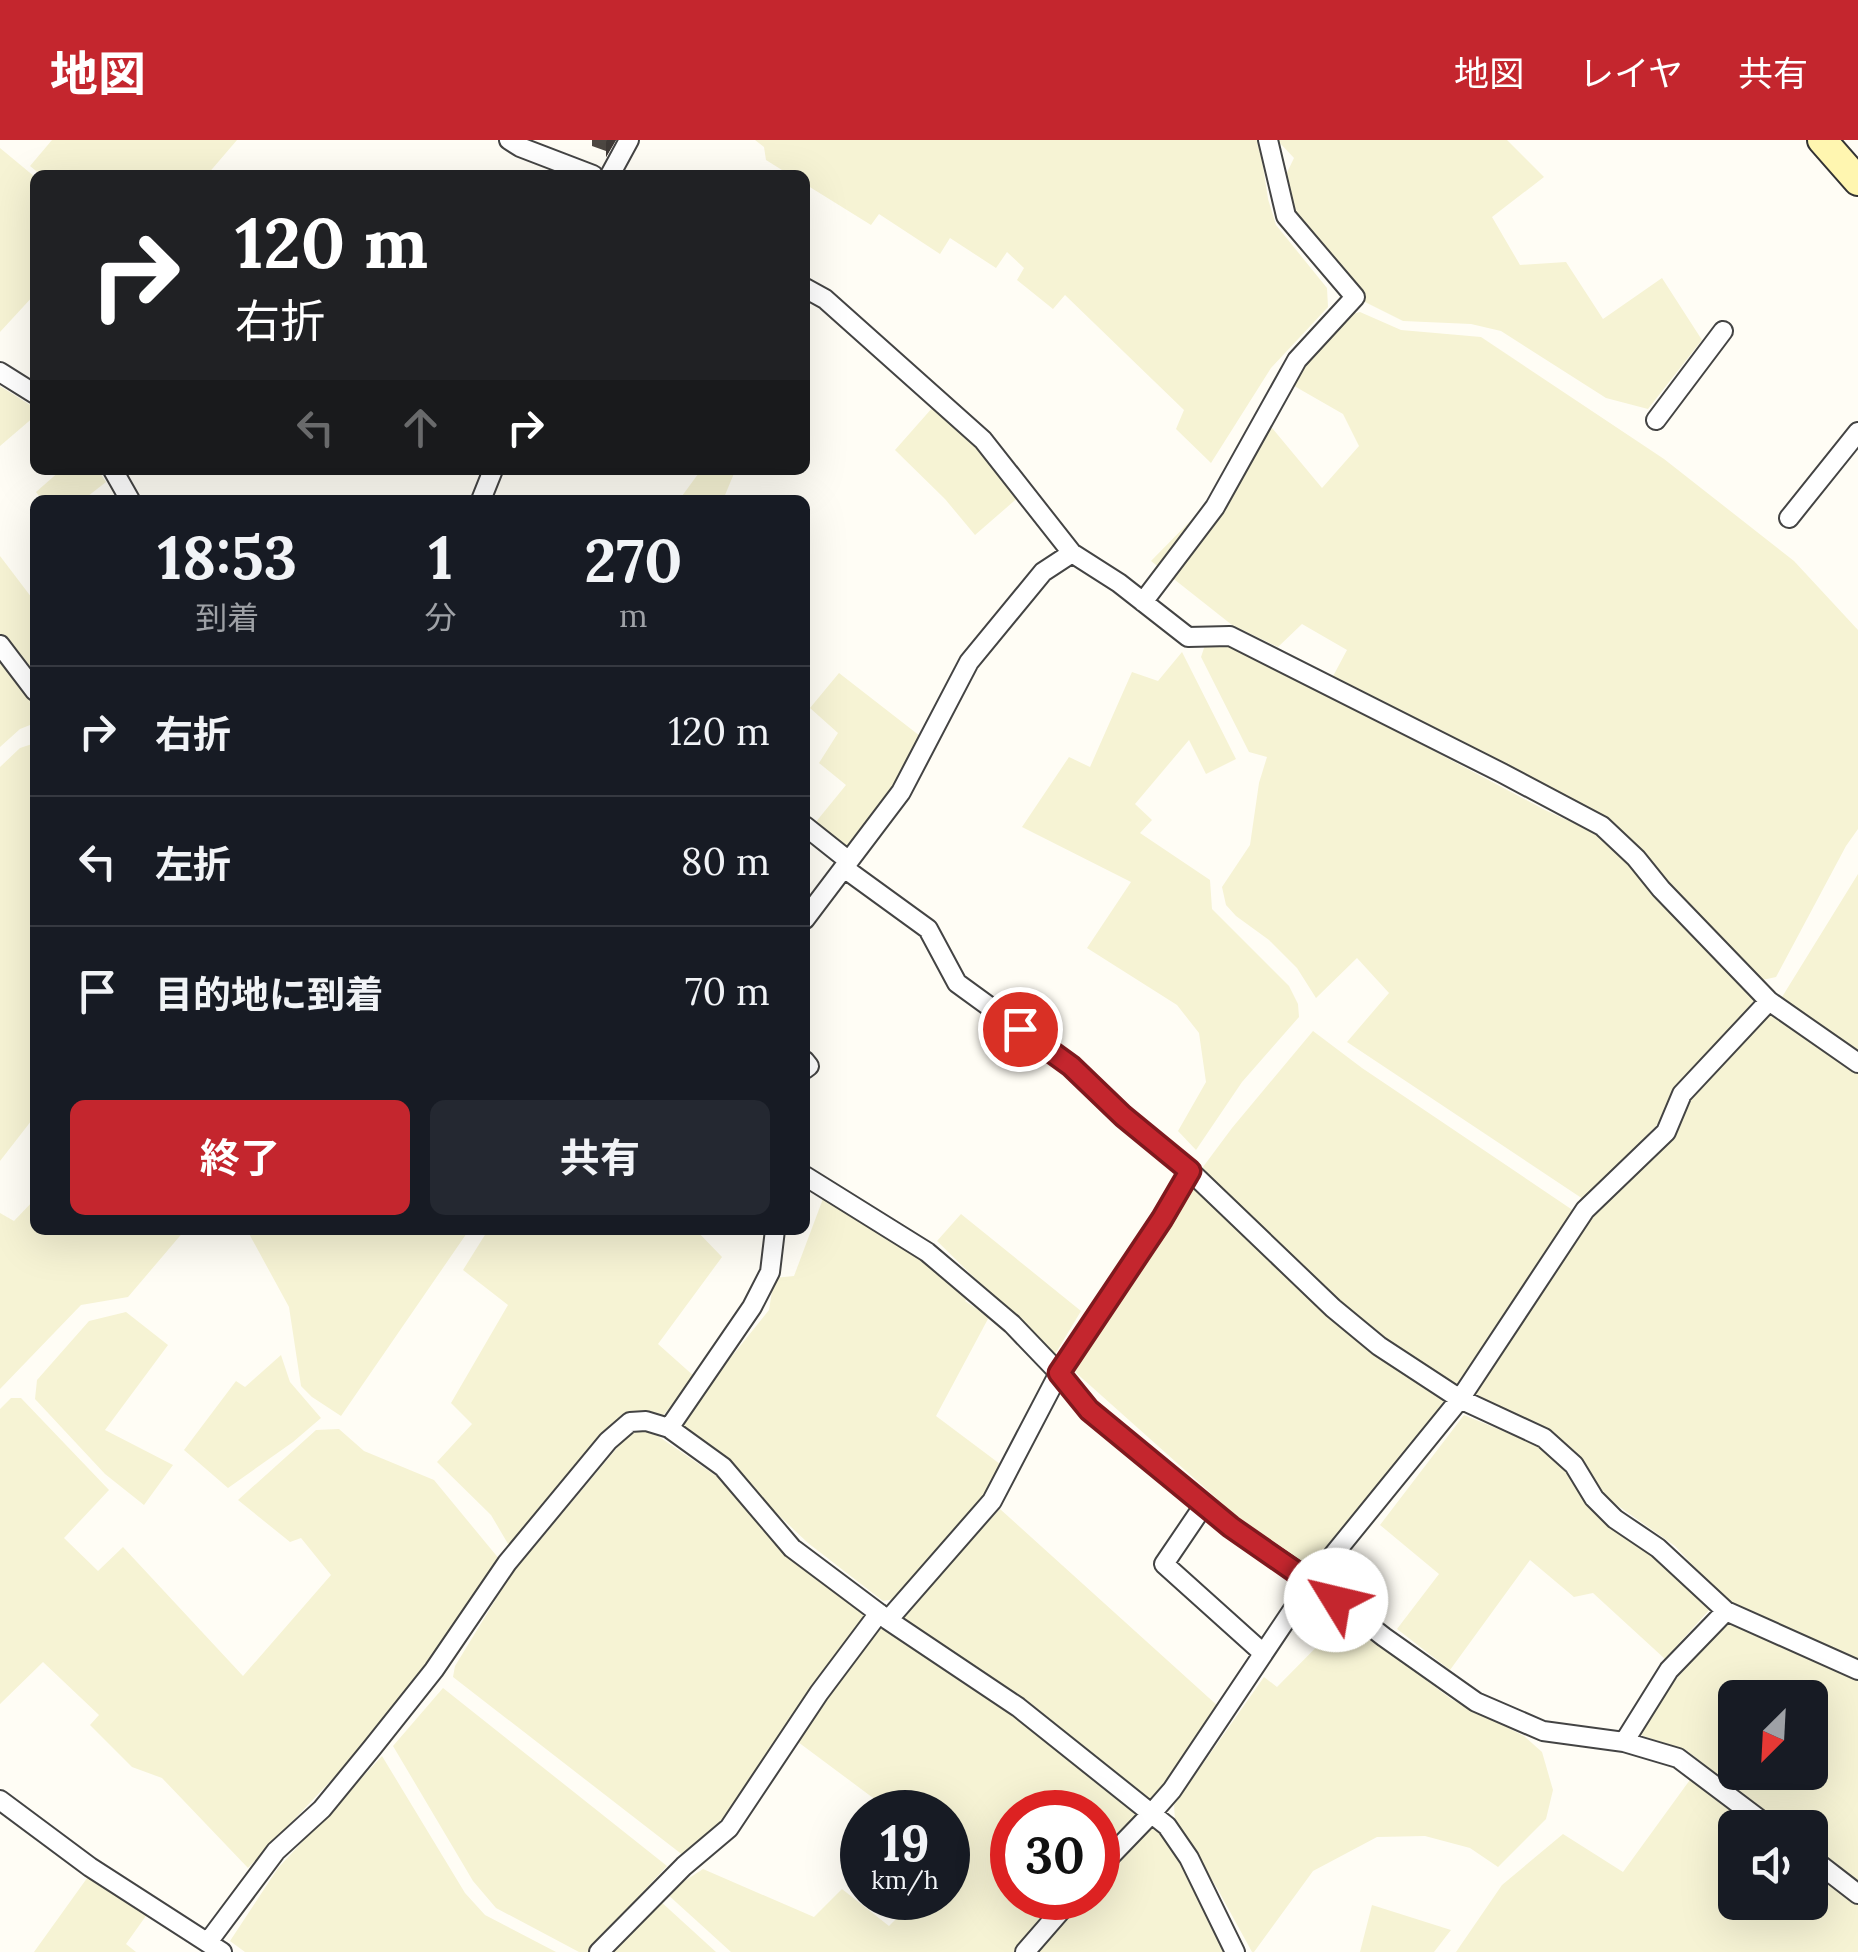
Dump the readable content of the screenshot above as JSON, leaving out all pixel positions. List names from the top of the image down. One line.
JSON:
{"north":"bottom left","page":{"header":"地図","nav":["地図","レイヤ","共有"],"turn":["120 m","右折"],"eta":["18:53","到着","1","分","270","m"],"list":[{"name":"右折","value":"120 m"},{"name":"左折","value":"80 m"},{"name":"目的地に到着","value":"70 m"}],"buttons":["終了","共有"],"speed":"19 km/h","limit":"30"}}
